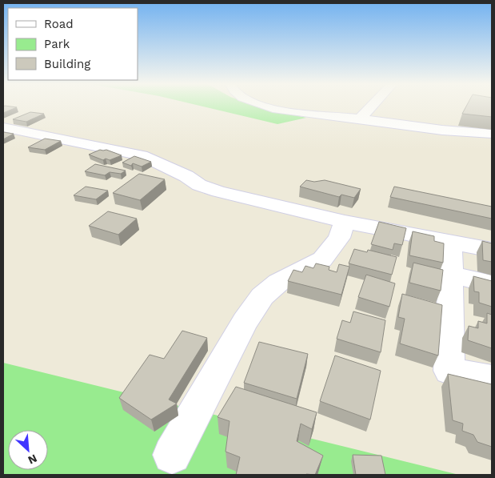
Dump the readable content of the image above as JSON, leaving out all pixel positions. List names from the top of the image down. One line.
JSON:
{"legend":["Road","Park","Building"],"north":"bottom right"}
